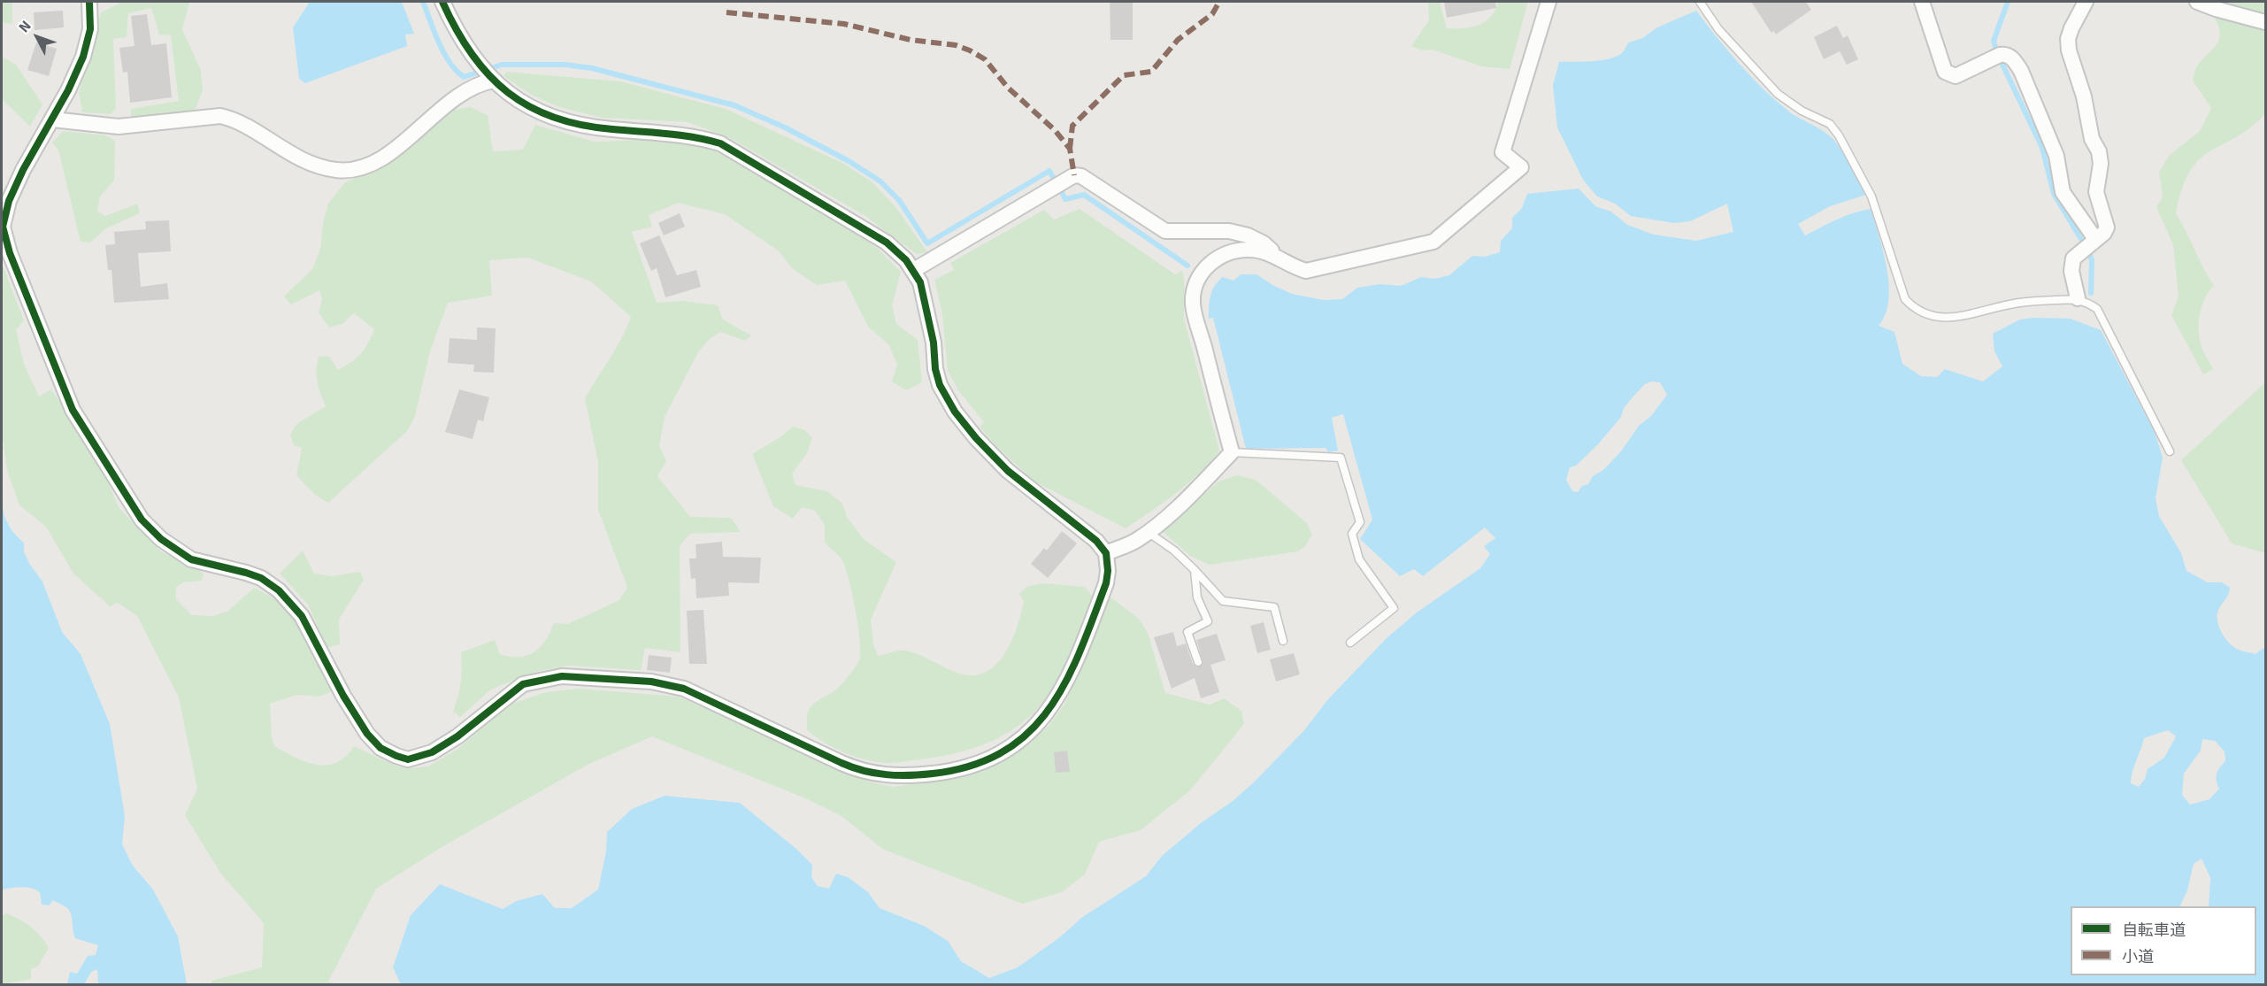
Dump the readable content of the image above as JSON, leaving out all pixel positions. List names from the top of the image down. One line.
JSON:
{"legend":["自転車道","小道"],"north":"top left"}
